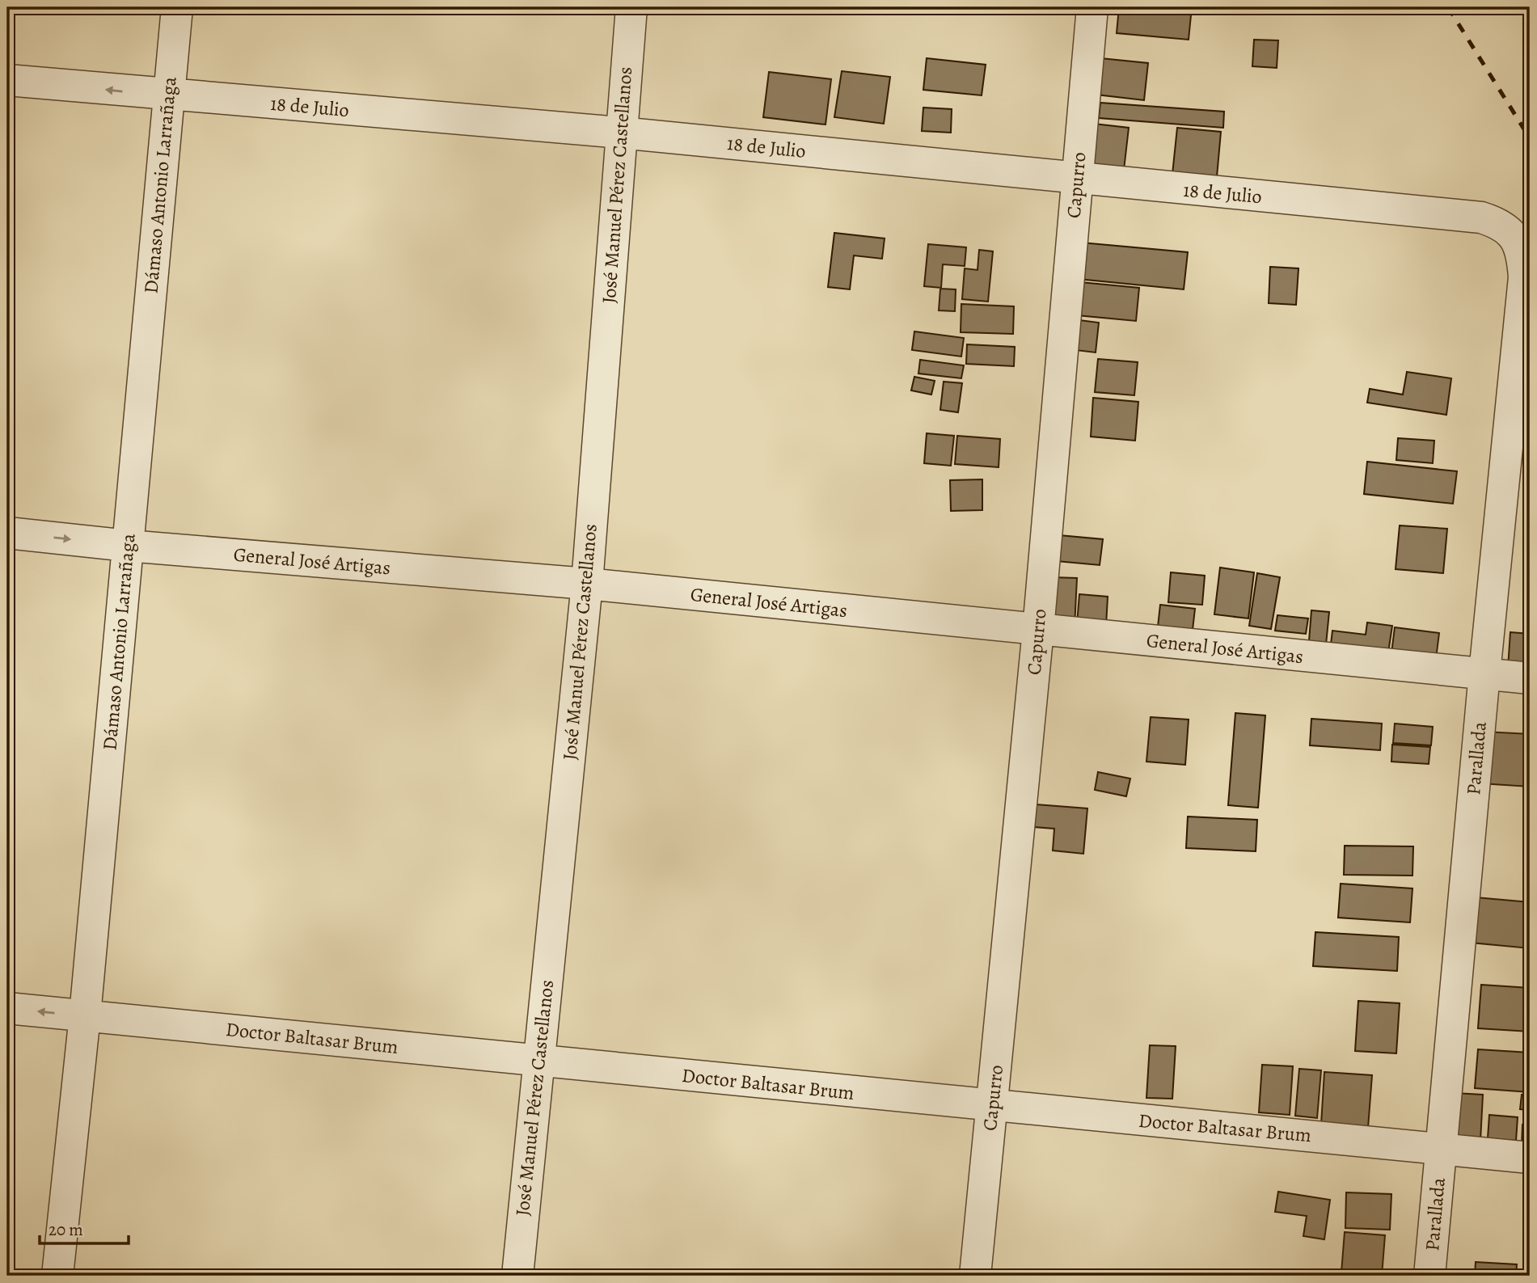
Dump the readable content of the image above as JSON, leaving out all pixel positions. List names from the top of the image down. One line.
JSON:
{"streets":{"street":["18 de Julio","Dámaso Antonio Larrañaga","José Manuel Pérez Castellanos","Capurro","General José Artigas","Parallada","Doctor Baltasar Brum"]},"crossings":[["18 de Julio","Dámaso Antonio Larrañaga"],["18 de Julio","José Manuel Pérez Castellanos"],["18 de Julio","Capurro"],["18 de Julio","Parallada"],["Dámaso Antonio Larrañaga","General José Artigas"],["Dámaso Antonio Larrañaga","Doctor Baltasar Brum"],["José Manuel Pérez Castellanos","General José Artigas"],["José Manuel Pérez Castellanos","Doctor Baltasar Brum"],["Capurro","General José Artigas"],["Capurro","Doctor Baltasar Brum"],["General José Artigas","Parallada"],["Parallada","Doctor Baltasar Brum"]],"scale_bar":"20 m"}
